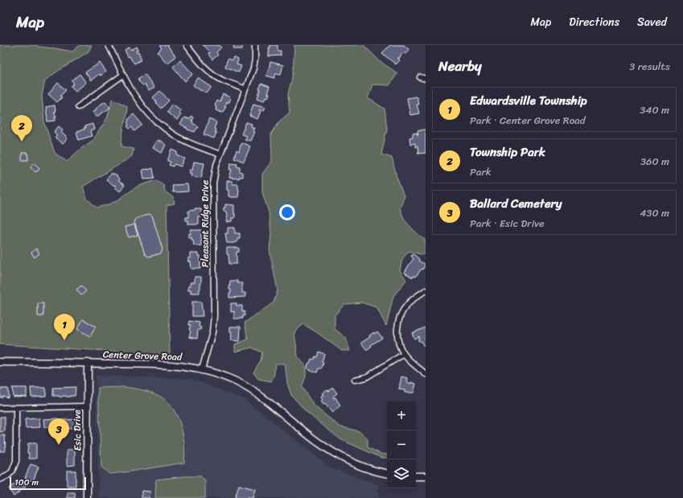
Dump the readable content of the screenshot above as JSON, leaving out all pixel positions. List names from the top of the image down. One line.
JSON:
{"streets":{"street":["Pleasant Ridge Drive","Center Grove Road","Esic Drive"]},"crossings":[["Pleasant Ridge Drive","Center Grove Road"],["Center Grove Road","Esic Drive"]],"scale_bar":"100 m","page":{"header":"Map","nav":["Map","Directions","Saved"],"heading":["Nearby","3 results"],"list":[{"mark":"1","name":"Edwardsville Township","note":"Park · Center Grove Road","value":"340 m"},{"mark":"2","name":"Township Park","note":"Park","value":"360 m"},{"mark":"3","name":"Ballard Cemetery","note":"Park · Esic Drive","value":"430 m"}],"pins":["2","1","3"],"map_buttons":["+","−"],"scale":"100 m"}}
